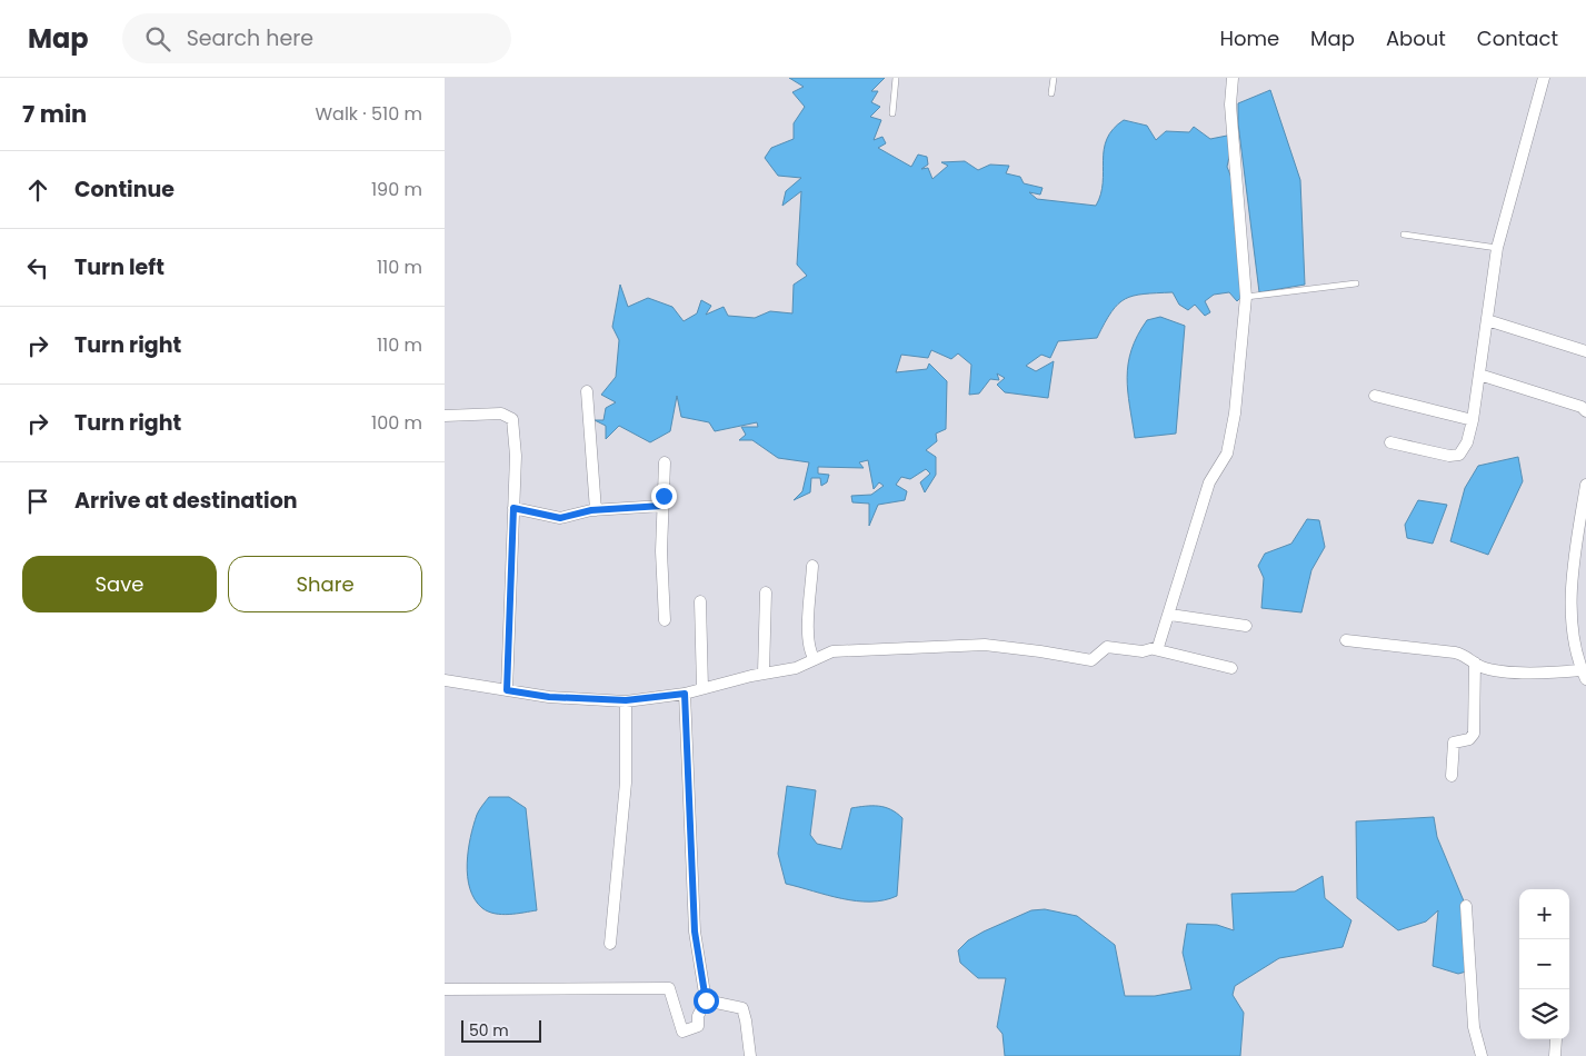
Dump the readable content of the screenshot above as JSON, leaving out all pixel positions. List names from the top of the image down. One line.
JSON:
{"scale_bar":"50 m","page":{"header":"Map","search":"Search here","nav":["Home","Map","About","Contact"],"heading":["7 min","Walk · 510 m"],"list":[["Continue","190 m"],["Turn left","110 m"],["Turn right","110 m"],["Turn right","100 m"],"Arrive at destination"],"buttons":["Save","Share"],"map_buttons":["+","−"],"scale":"50 m"}}
